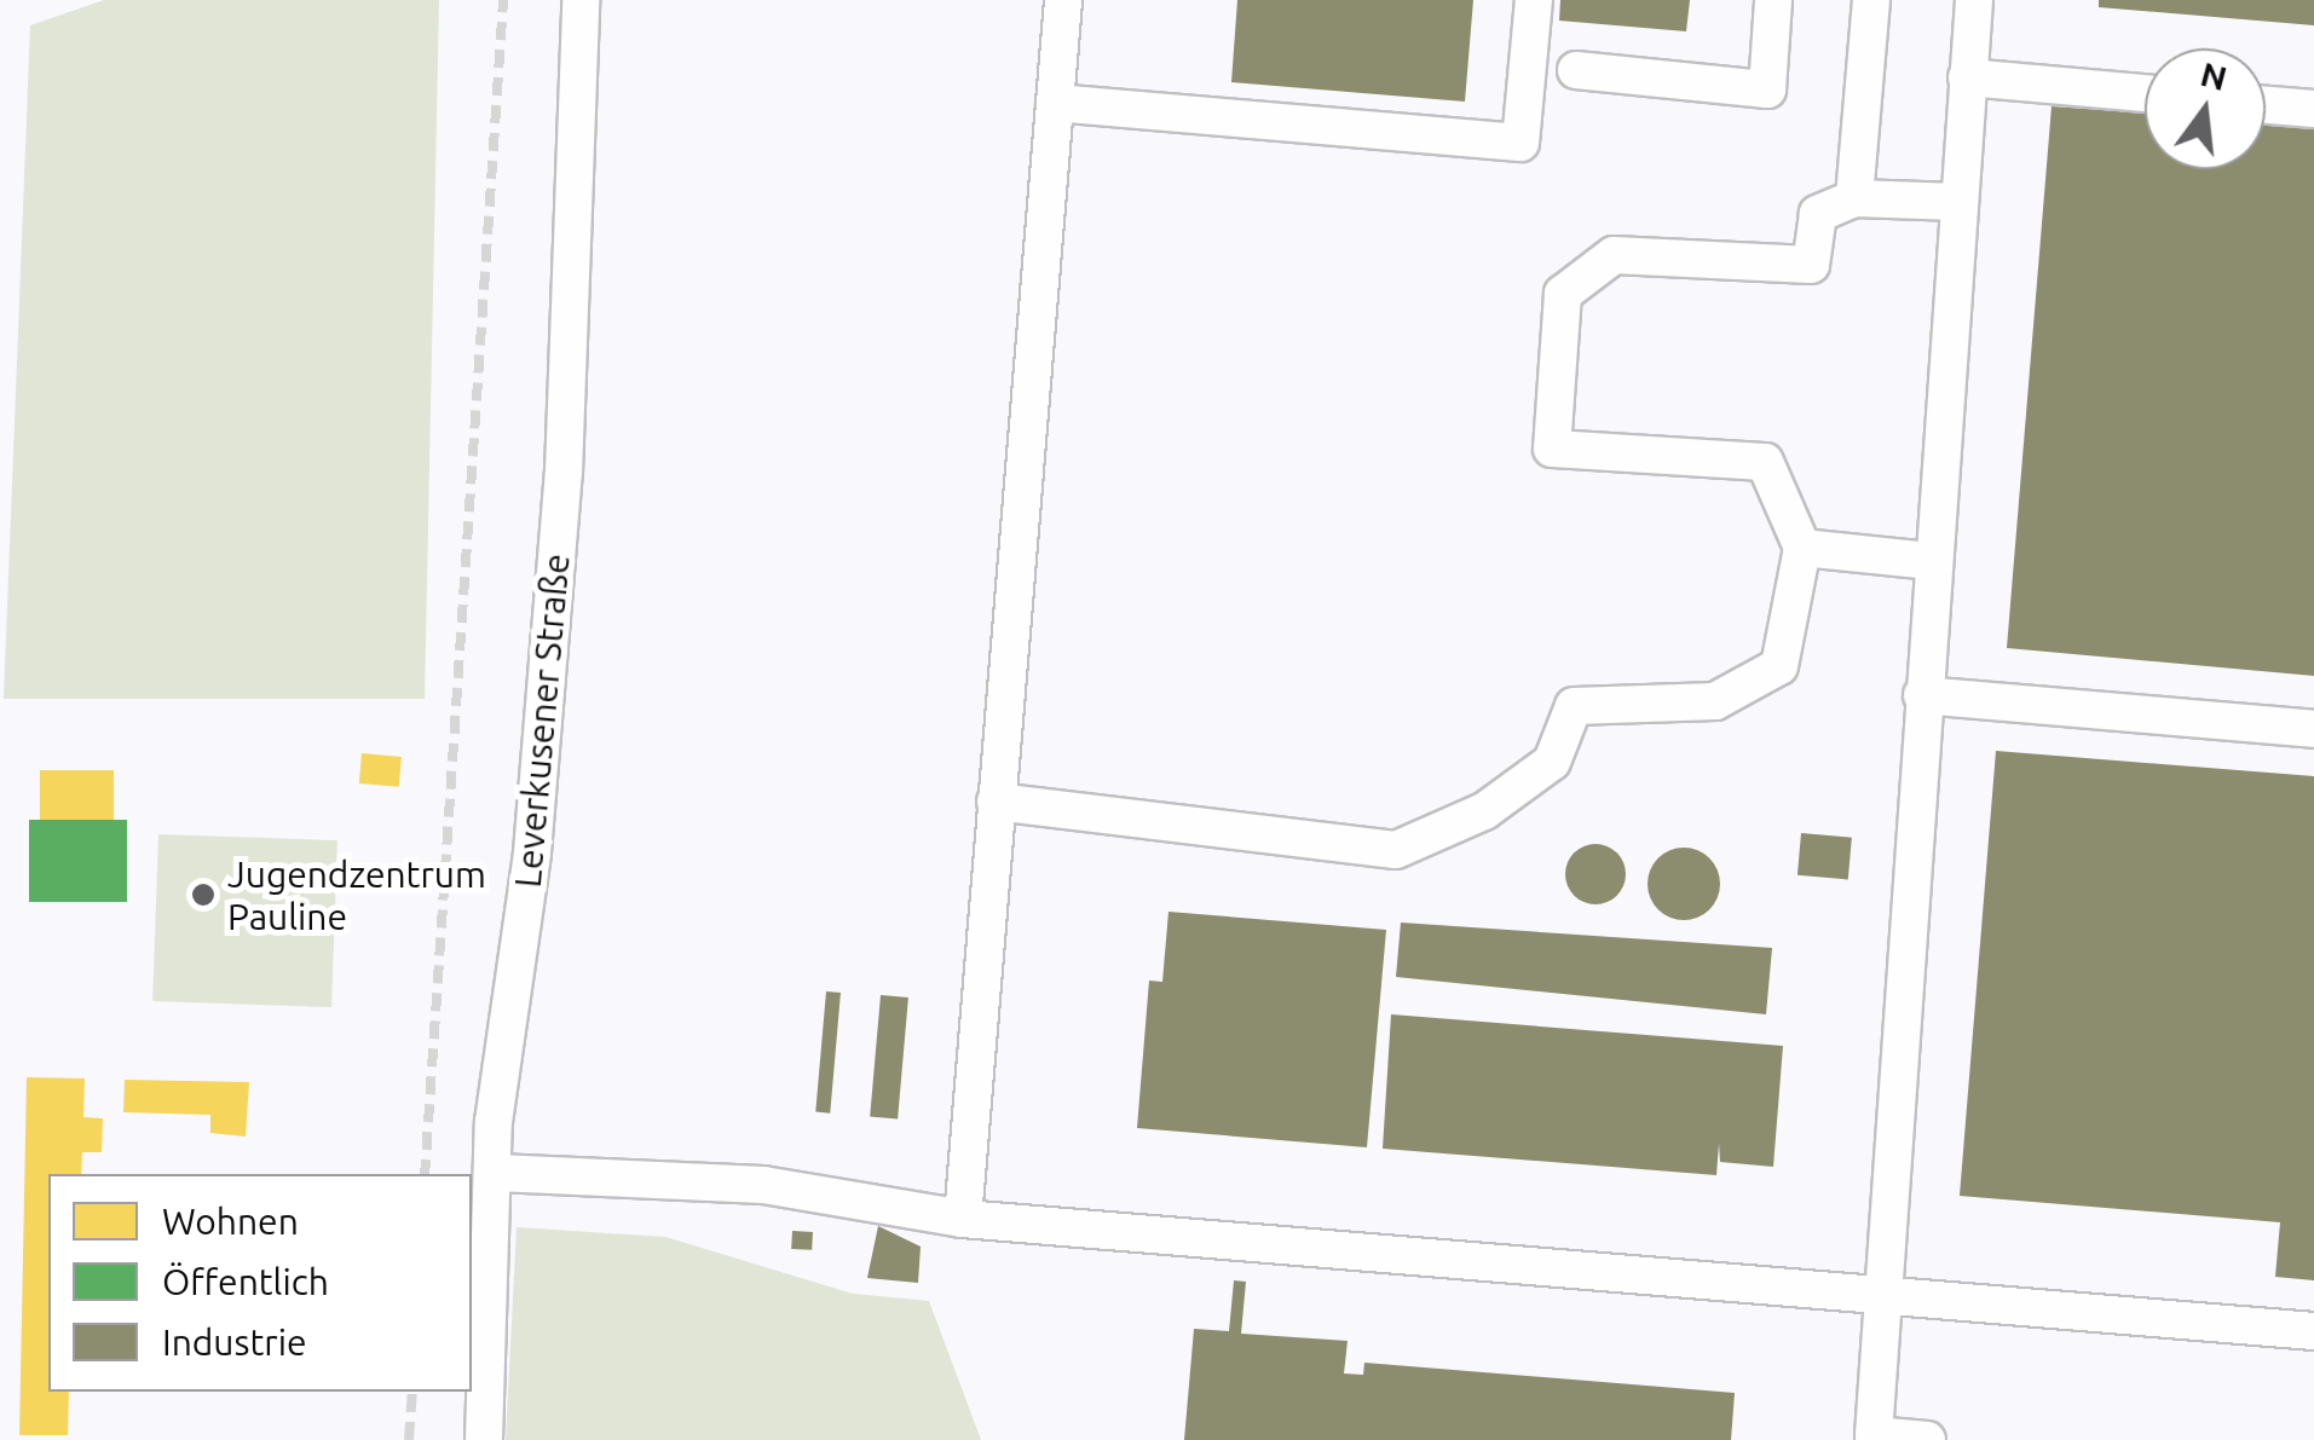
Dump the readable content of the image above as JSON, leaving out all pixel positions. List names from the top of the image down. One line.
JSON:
{"streets":{"lane":["Leverkusener Straße"]},"places":["Jugendzentrum Pauline"],"legend":["Wohnen","Öffentlich","Industrie"],"north":"top"}
